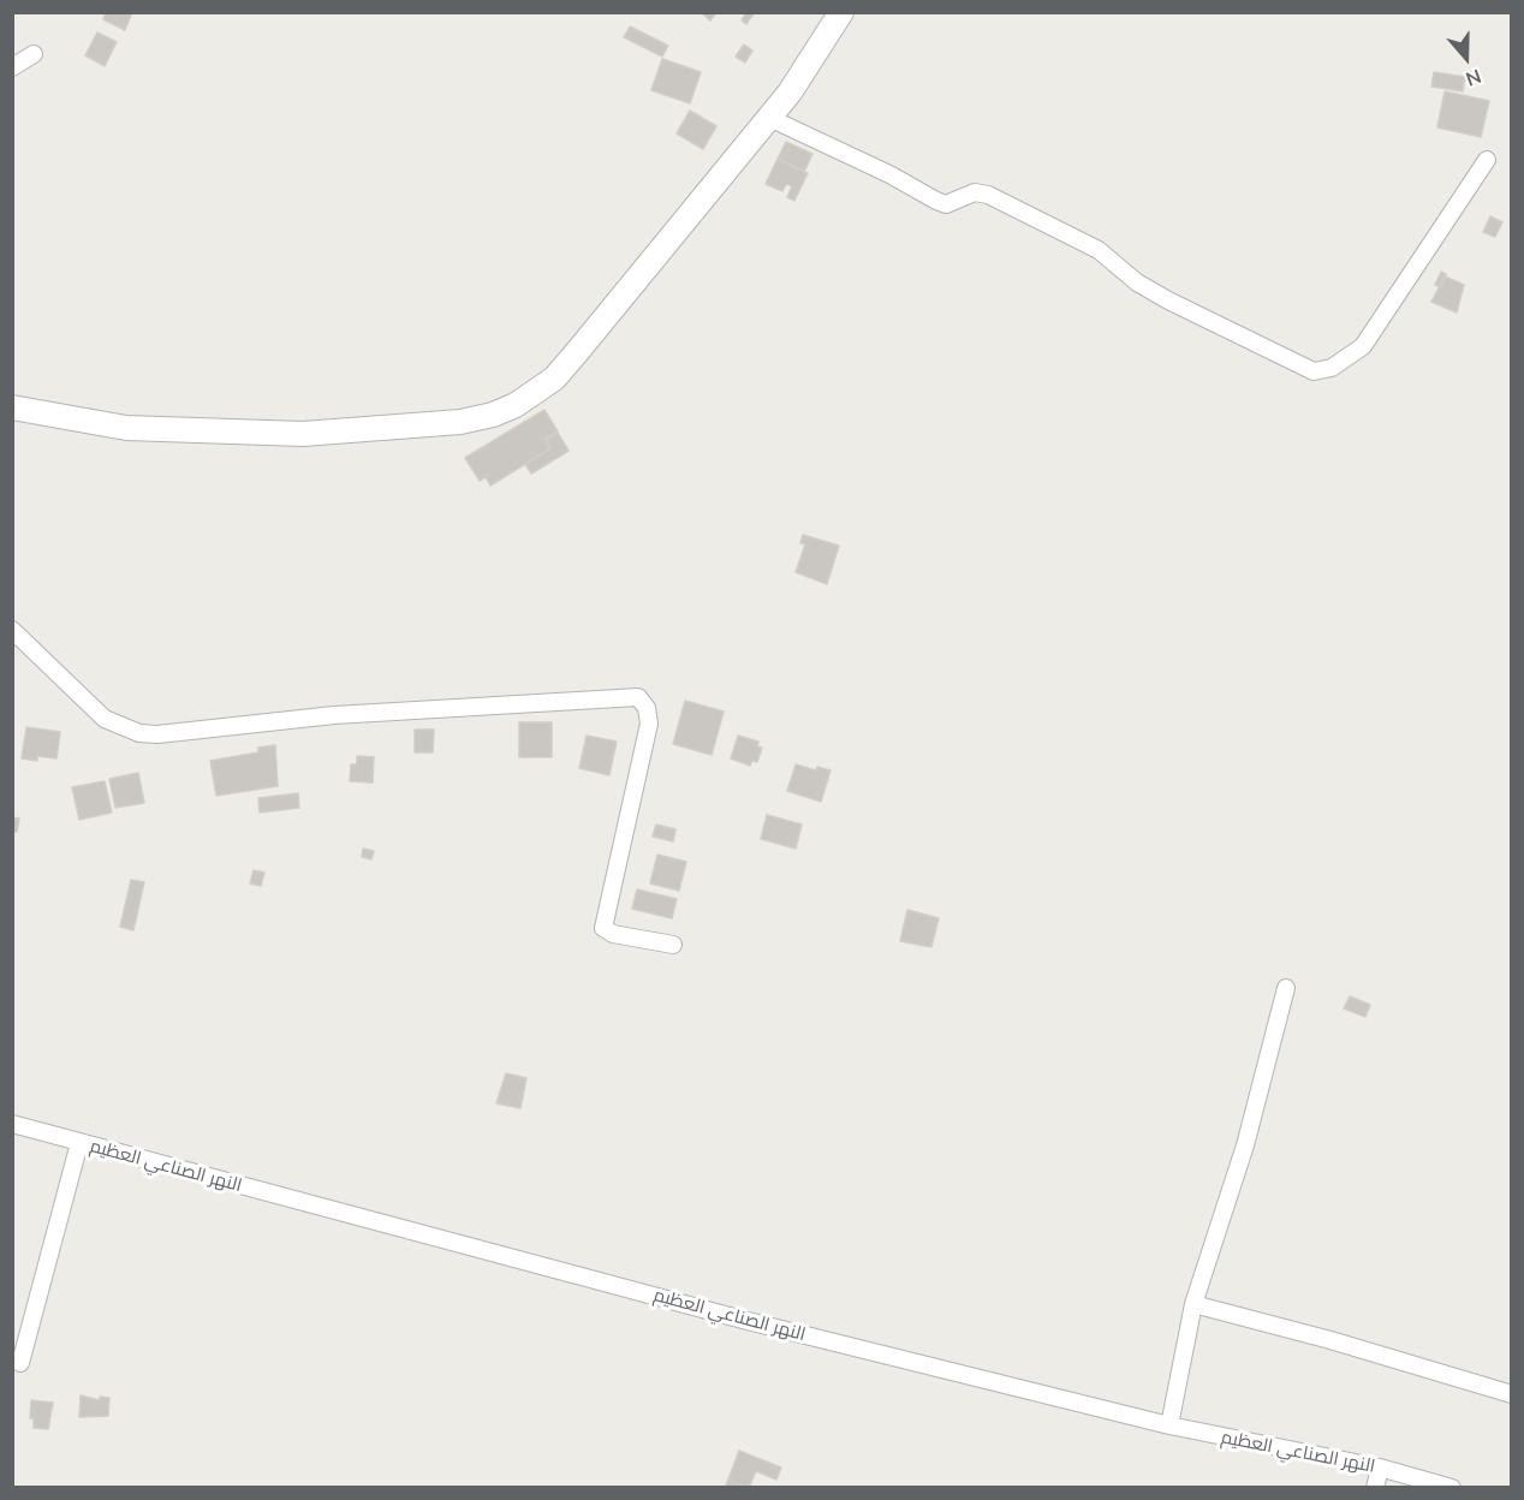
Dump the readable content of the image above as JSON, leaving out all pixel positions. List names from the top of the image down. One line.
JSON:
{"streets":{"street":["النهر الصناعي العظيم"]},"north":"bottom"}
